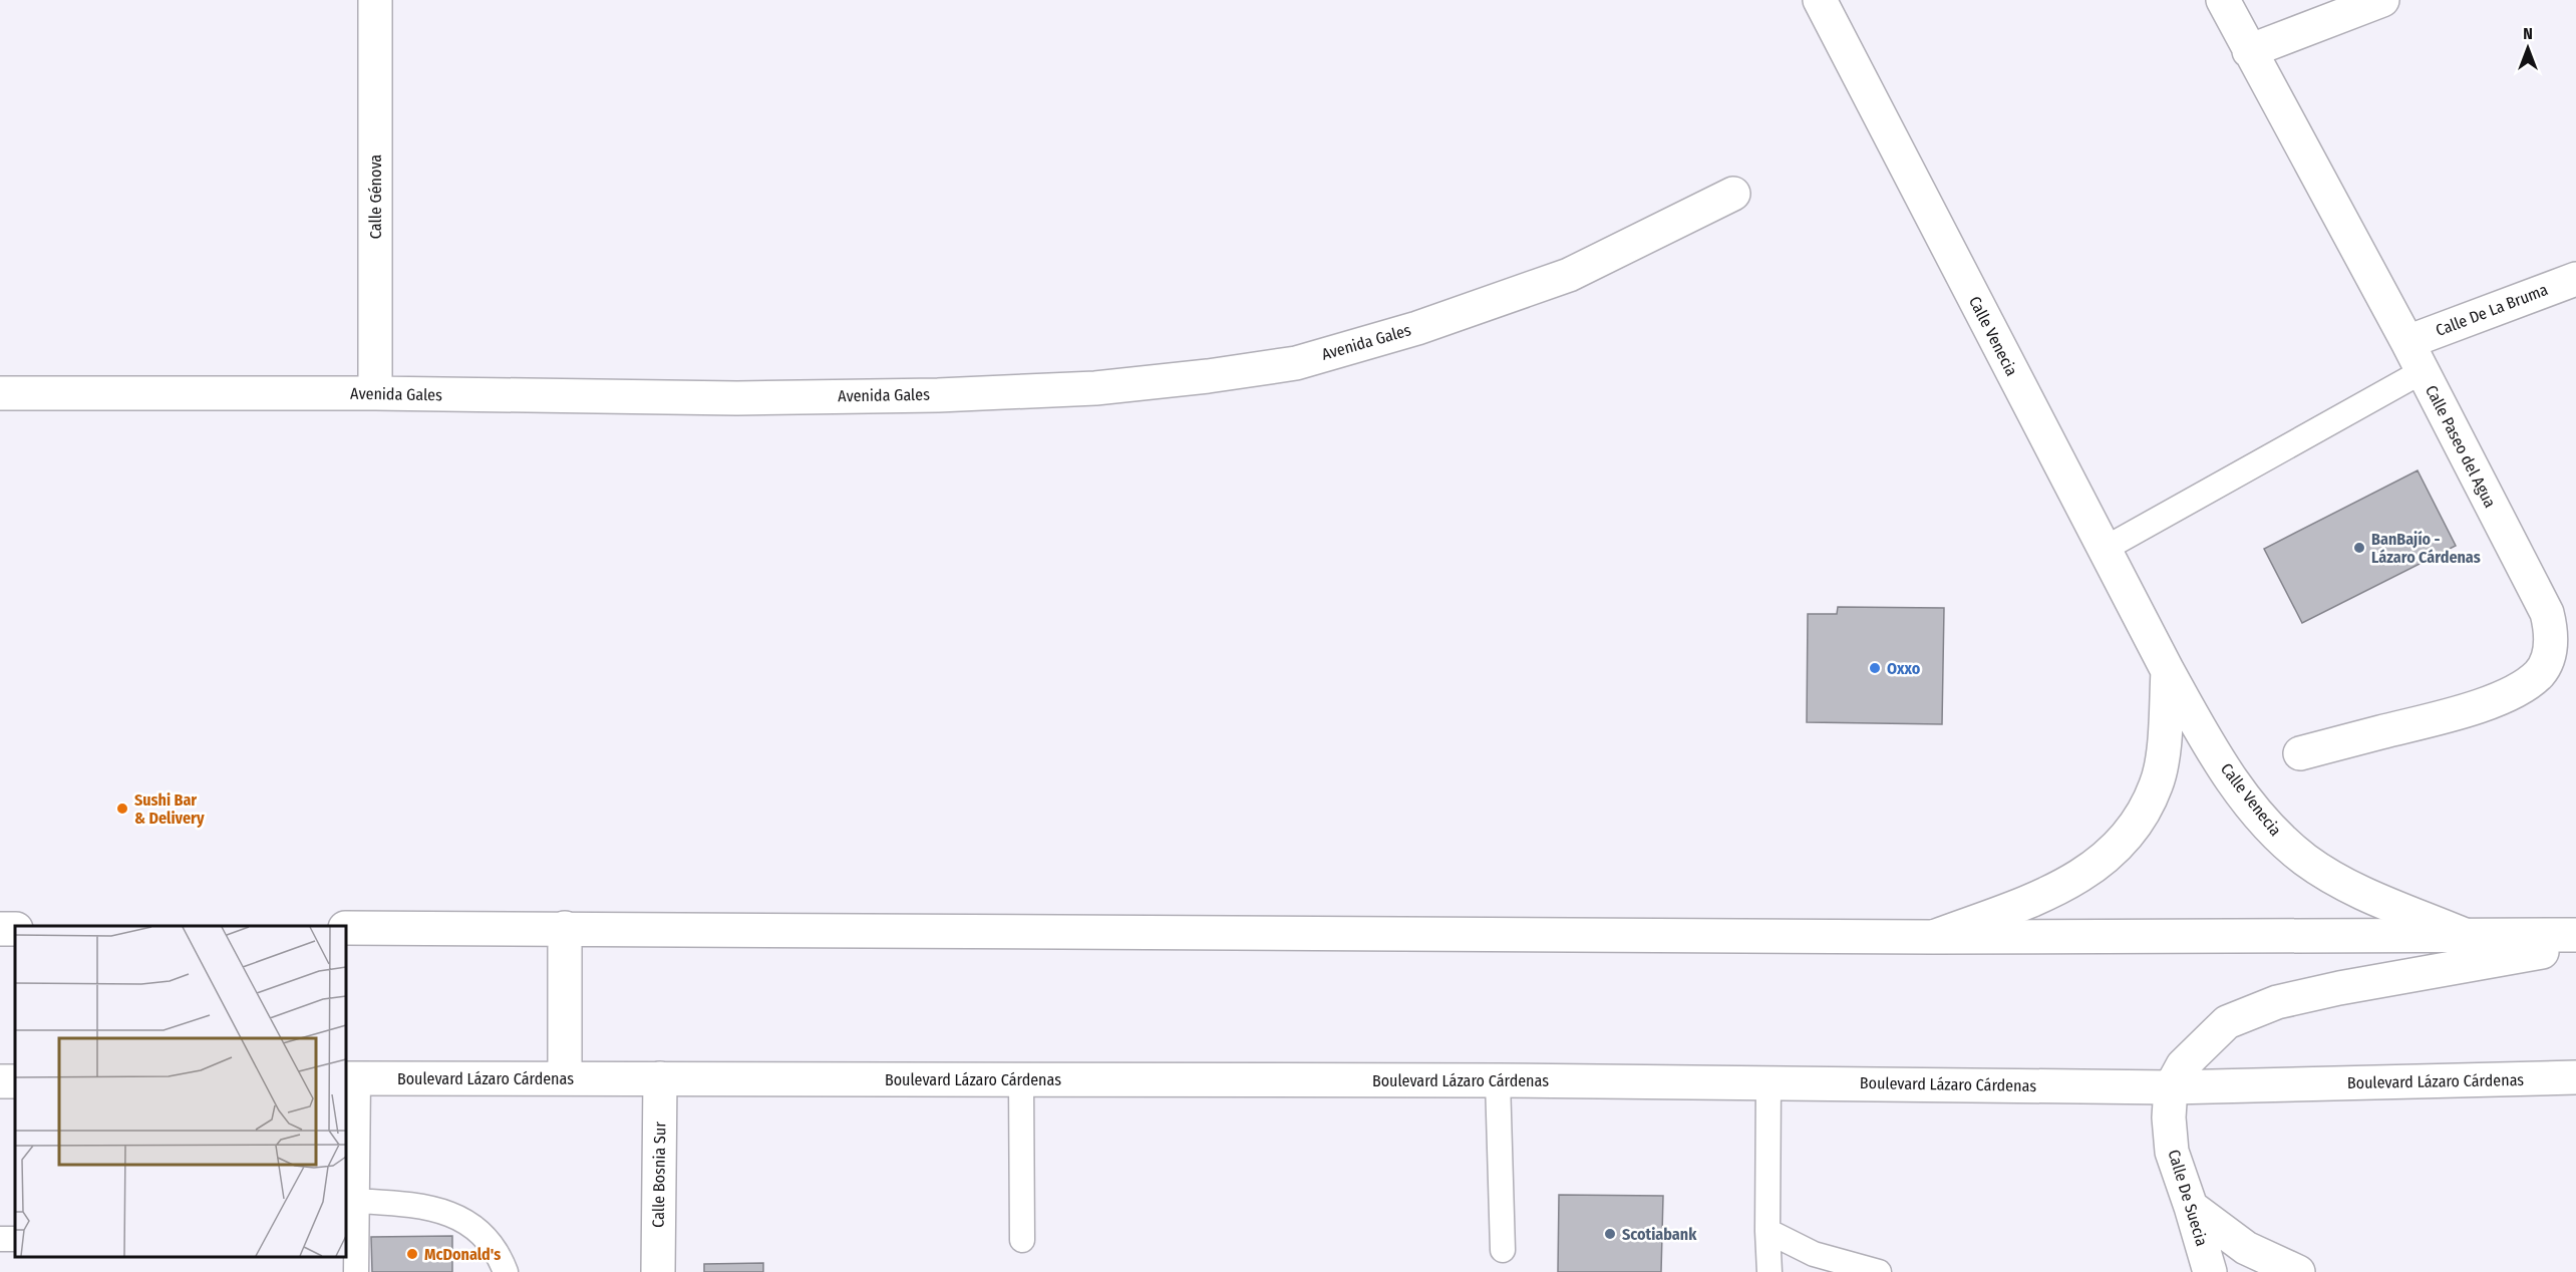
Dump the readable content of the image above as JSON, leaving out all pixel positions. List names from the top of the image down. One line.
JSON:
{"streets":{"street":["Calle Génova","Calle De La Bruma","Calle Venecia","Avenida Gales","Calle Paseo del Agua","Boulevard Lázaro Cárdenas","Calle Bosnia Sur","Calle De Suecia"]},"crossings":[["Calle Génova","Avenida Gales"],["Calle De La Bruma","Calle Paseo del Agua"],["Boulevard Lázaro Cárdenas","Calle Bosnia Sur"],["Boulevard Lázaro Cárdenas","Calle De Suecia"]],"places":["BanBajío - Lázaro Cárdenas","Oxxo","Sushi Bar & Delivery","Scotiabank","McDonald's"],"north":"top"}
